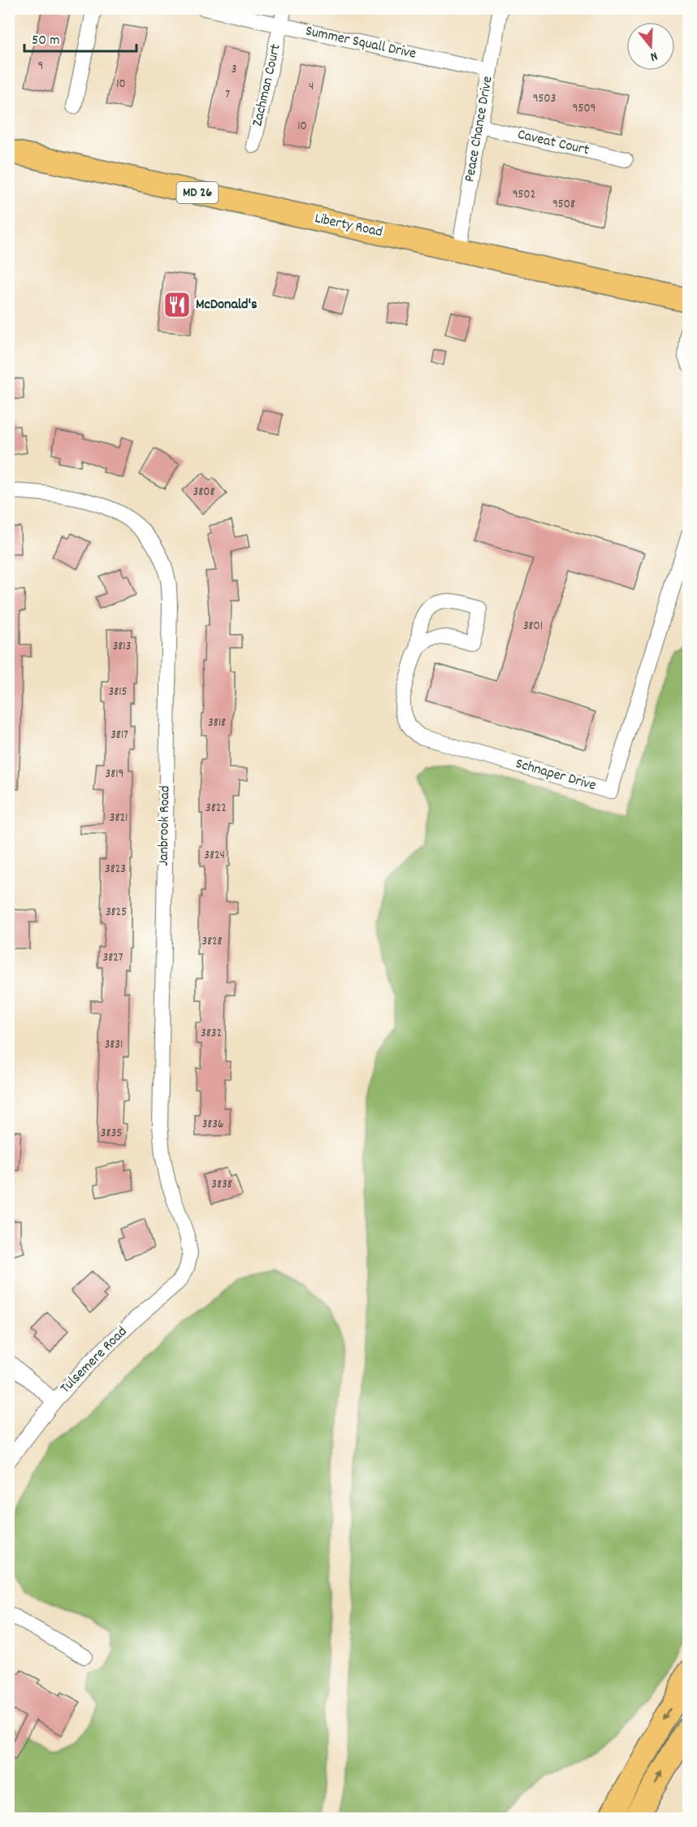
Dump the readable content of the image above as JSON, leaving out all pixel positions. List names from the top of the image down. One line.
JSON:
{"streets":{"main road":["MD 26","Liberty Road"],"street":["Summer Squall Drive","Zachman Court","Peace Chance Drive","Caveat Court","Schnaper Drive","Janbrook Road","Tulsemere Road"]},"crossings":[["Summer Squall Drive","Zachman Court"],["Summer Squall Drive","Peace Chance Drive"],["Peace Chance Drive","Caveat Court"],["Peace Chance Drive","Liberty Road"],["Janbrook Road","Tulsemere Road"]],"places":{"restaurant":["McDonald's"]},"house_numbers":["9","3","10","4","7","9503","9509","10","9502","9508","3808","3801","3813","3815","3818","3817","3819","3822","3821","3824","3823","3825","3828","3827","3832","3831","3836","3835","3838"],"scale_bar":"50 m","north":"bottom"}
